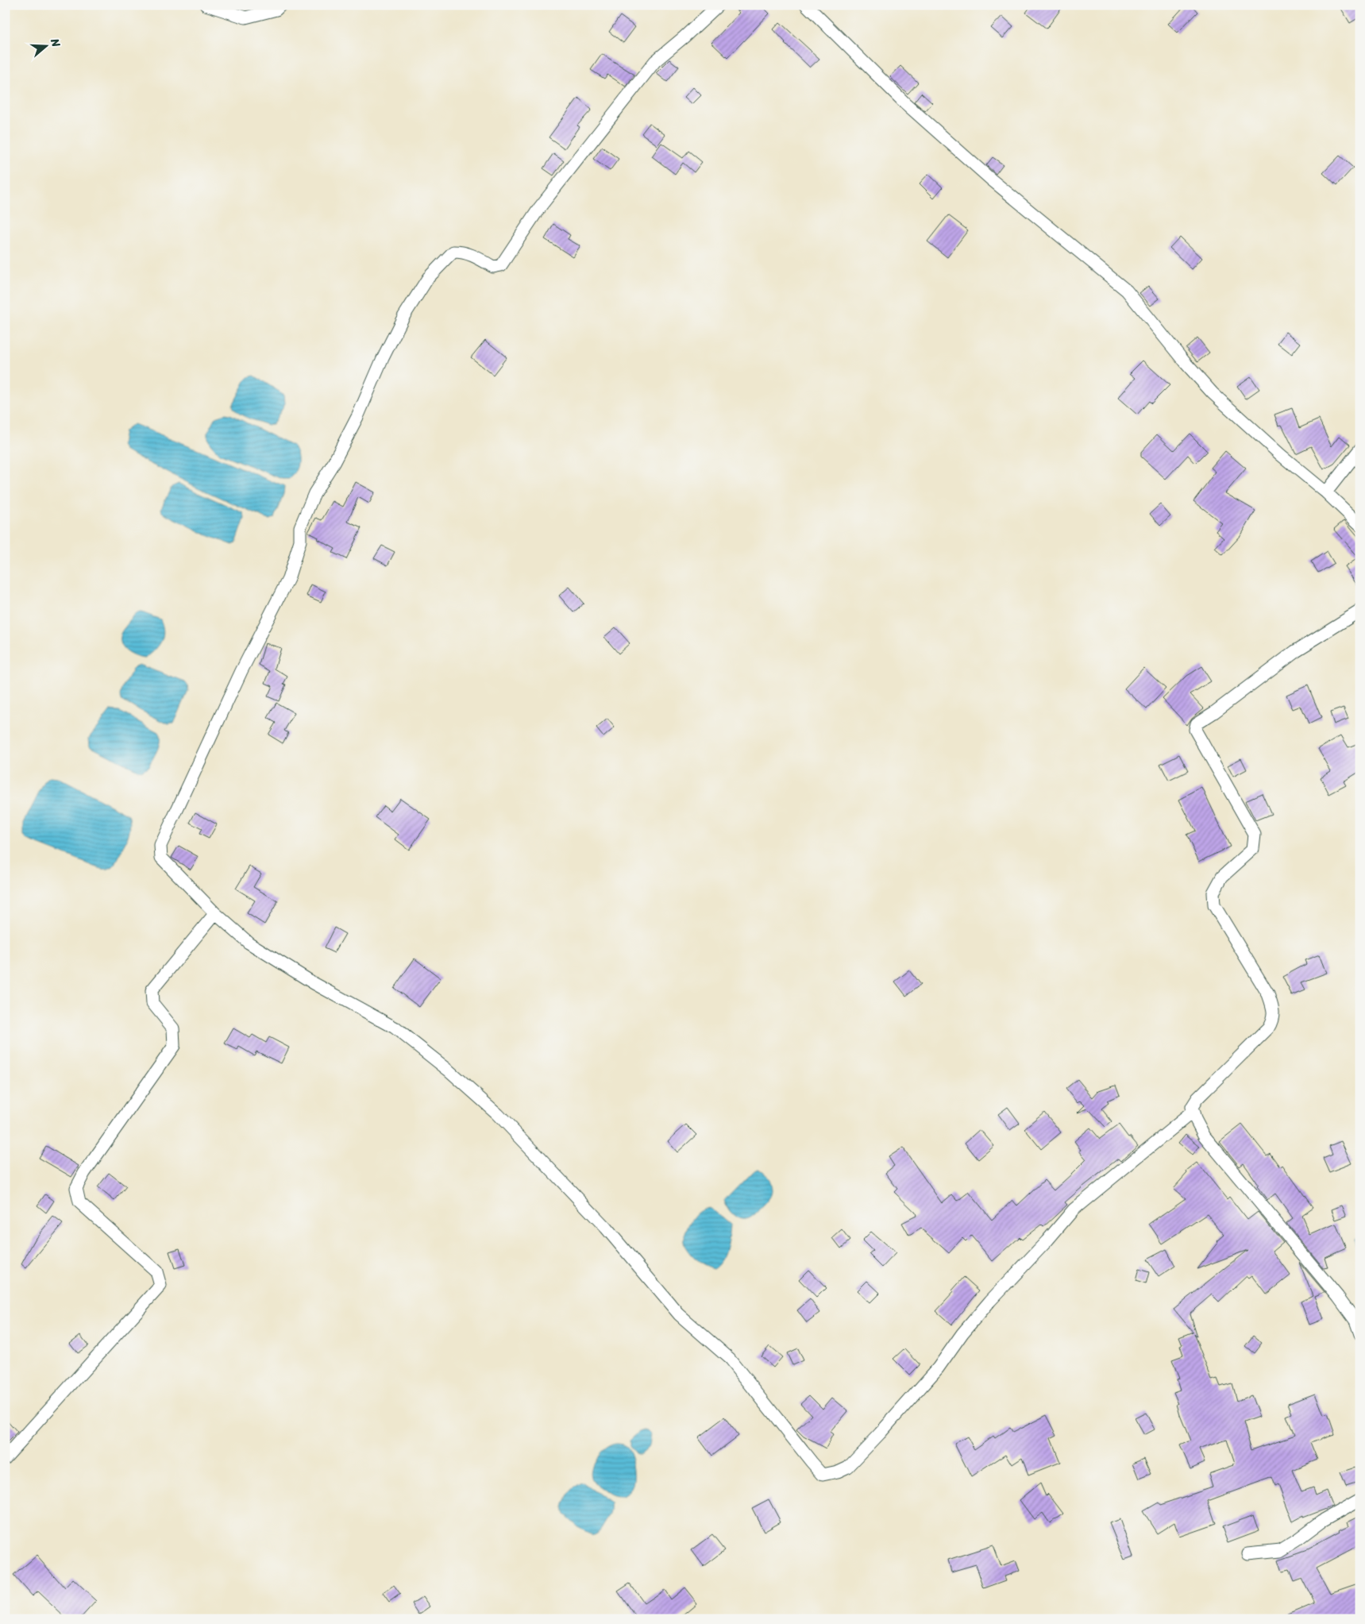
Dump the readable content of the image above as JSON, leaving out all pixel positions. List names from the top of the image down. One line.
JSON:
{"north":"right"}
